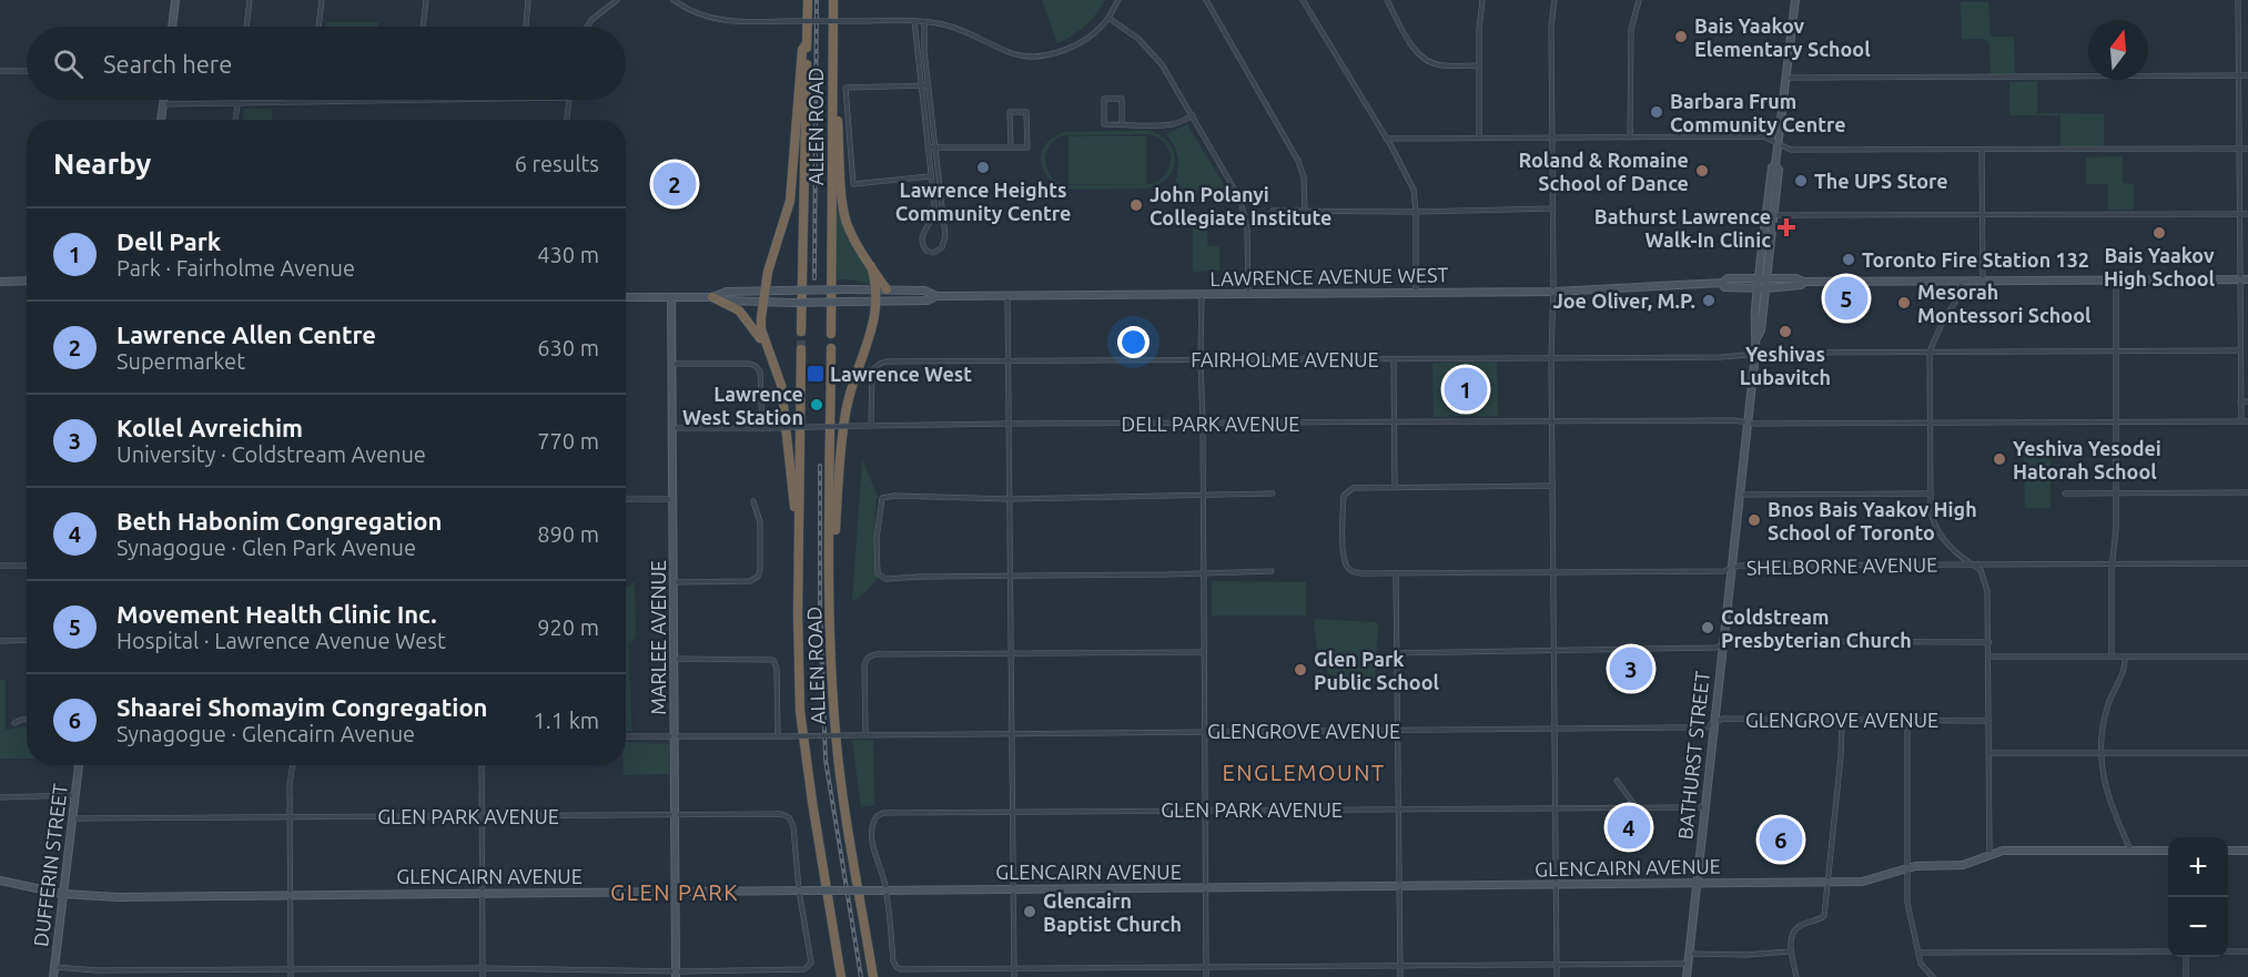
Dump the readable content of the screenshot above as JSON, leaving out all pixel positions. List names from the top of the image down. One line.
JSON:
{"streets":{"highway":["ALLEN ROAD"],"main road":["LAWRENCE AVENUE WEST","MARLEE AVENUE","BATHURST STREET","DUFFERIN STREET","GLENCAIRN AVENUE"],"street":["FAIRHOLME AVENUE","DELL PARK AVENUE","SHELBORNE AVENUE","GLENGROVE AVENUE","GLEN PARK AVENUE"]},"crossings":[["LAWRENCE AVENUE WEST","MARLEE AVENUE"],["LAWRENCE AVENUE WEST","BATHURST STREET"],["FAIRHOLME AVENUE","DELL PARK AVENUE"],["FAIRHOLME AVENUE","BATHURST STREET"],["DELL PARK AVENUE","MARLEE AVENUE"],["DELL PARK AVENUE","BATHURST STREET"],["SHELBORNE AVENUE","BATHURST STREET"],["MARLEE AVENUE","GLENGROVE AVENUE"],["MARLEE AVENUE","GLEN PARK AVENUE"],["MARLEE AVENUE","GLENCAIRN AVENUE"],["GLENGROVE AVENUE","BATHURST STREET"],["BATHURST STREET","GLEN PARK AVENUE"],["BATHURST STREET","GLENCAIRN AVENUE"],["GLEN PARK AVENUE","DUFFERIN STREET"],["GLEN PARK AVENUE","GLENCAIRN AVENUE"],["DUFFERIN STREET","GLENCAIRN AVENUE"]],"districts":["ENGLEMOUNT","GLEN PARK"],"places":{"other":["Bais Yaakov Elementary School","Barbara Frum Community Centre","Lawrence Heights Community Centre","Roland & Romaine School of Dance","The UPS Store","John Polanyi Collegiate Institute","Bais Yaakov High School","Toronto Fire Station 132","Joe Oliver, M.P.","Mesorah Montessori School","Yeshivas Lubavitch","Lawrence West Station","Yeshiva Yesodei Hatorah School","Bnos Bais Yaakov High School of Toronto","Coldstream Presbyterian Church","Glen Park Public School","Glencairn Baptist Church"],"health":["Bathurst Lawrence Walk-In Clinic"],"transit":["Lawrence West"]},"north":"top","page":{"search":"Search here","heading":["Nearby","6 results"],"pins":["2","5","1","3","4","6"],"list":[{"mark":"1","name":"Dell Park","note":"Park · Fairholme Avenue","value":"430 m"},{"mark":"2","name":"Lawrence Allen Centre","note":"Supermarket","value":"630 m"},{"mark":"3","name":"Kollel Avreichim","note":"University · Coldstream Avenue","value":"770 m"},{"mark":"4","name":"Beth Habonim Congregation","note":"Synagogue · Glen Park Avenue","value":"890 m"},{"mark":"5","name":"Movement Health Clinic Inc.","note":"Hospital · Lawrence Avenue West","value":"920 m"},{"mark":"6","name":"Shaarei Shomayim Congregation","note":"Synagogue · Glencairn Avenue","value":"1.1 km"}],"map_buttons":["+","−"]}}
